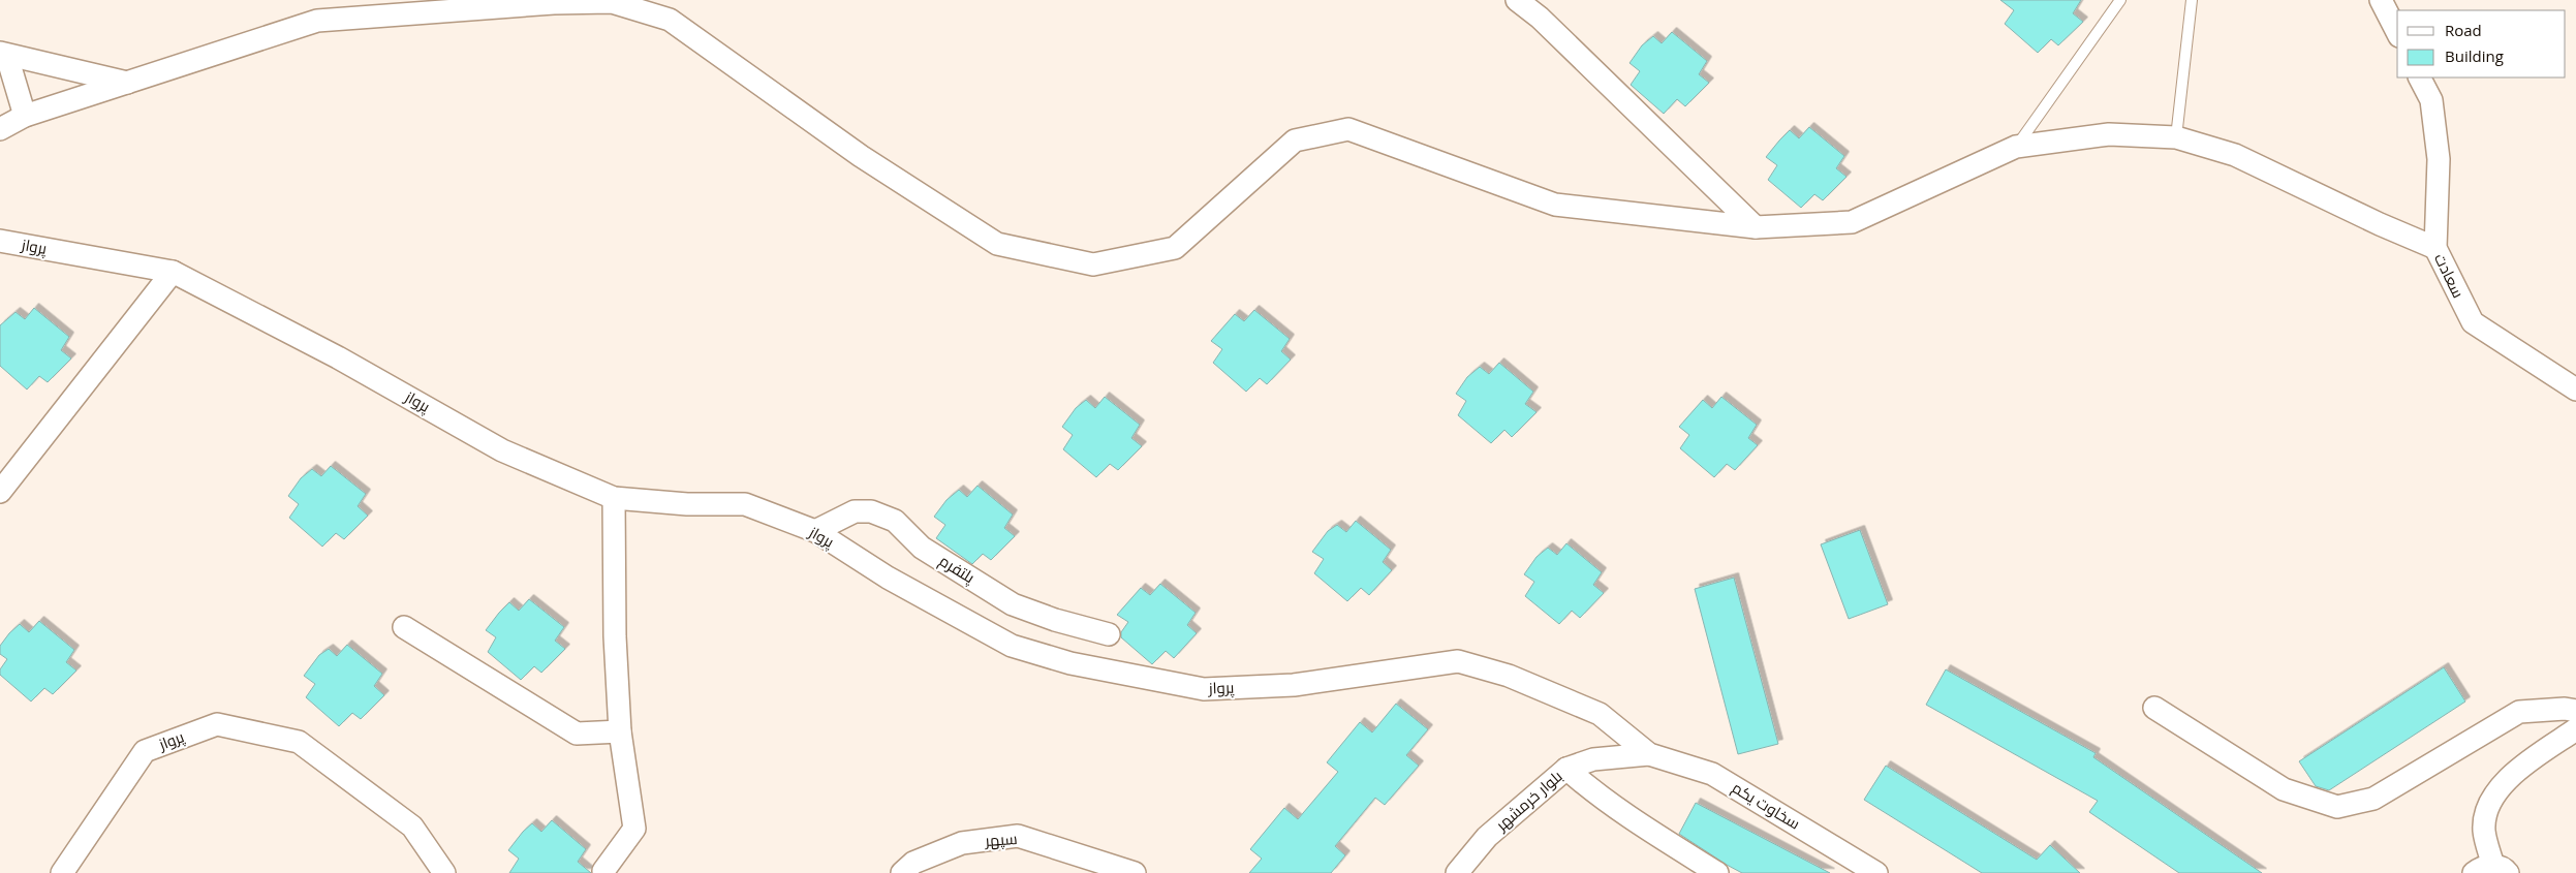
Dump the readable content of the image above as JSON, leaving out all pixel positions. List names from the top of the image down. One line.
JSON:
{"streets":{"street":["پرواز","سعادت","پلتفرم","بلوار خرمشهر","سخاوت یکم","سپهر"]},"crossings":[["پرواز","پلتفرم"],["پرواز","بلوار خرمشهر"],["پرواز","سخاوت یکم"],["بلوار خرمشهر","سخاوت یکم"]],"legend":["Road","Building"]}
